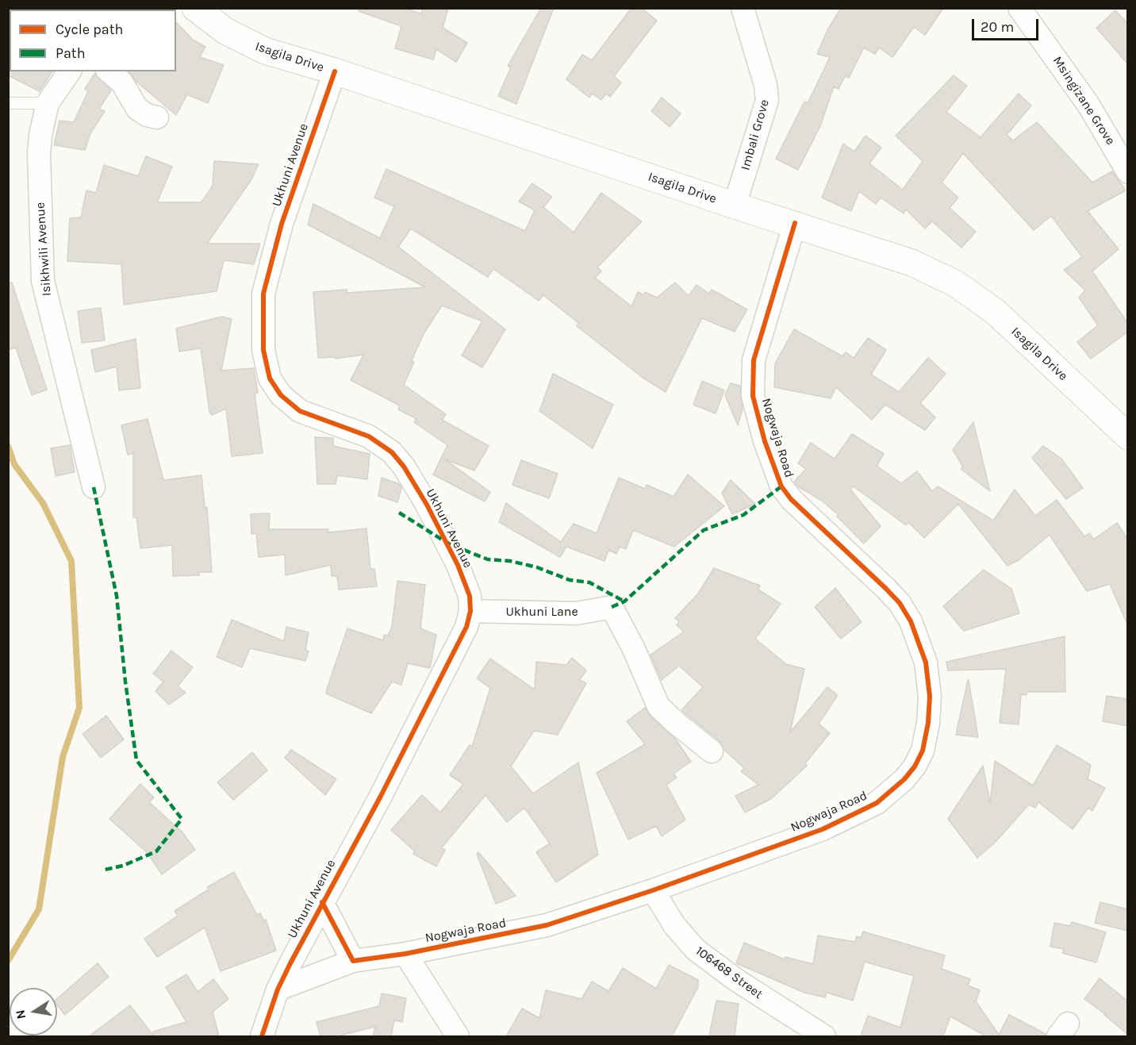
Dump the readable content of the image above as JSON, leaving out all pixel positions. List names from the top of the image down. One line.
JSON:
{"streets":{"street":["Isagila Drive","Msingizane Grove","Imbali Grove","Ukhuni Avenue","Isikhwili Avenue","Nogwaja Road","Ukhuni Lane","106468 Street"]},"crossings":[["Isagila Drive","Imbali Grove"],["Isagila Drive","Ukhuni Avenue"],["Isagila Drive","Nogwaja Road"],["Ukhuni Avenue","Nogwaja Road"],["Ukhuni Avenue","Ukhuni Lane"],["Nogwaja Road","106468 Street"]],"legend":["Cycle path","Path"],"scale_bar":"20 m","north":"left"}
